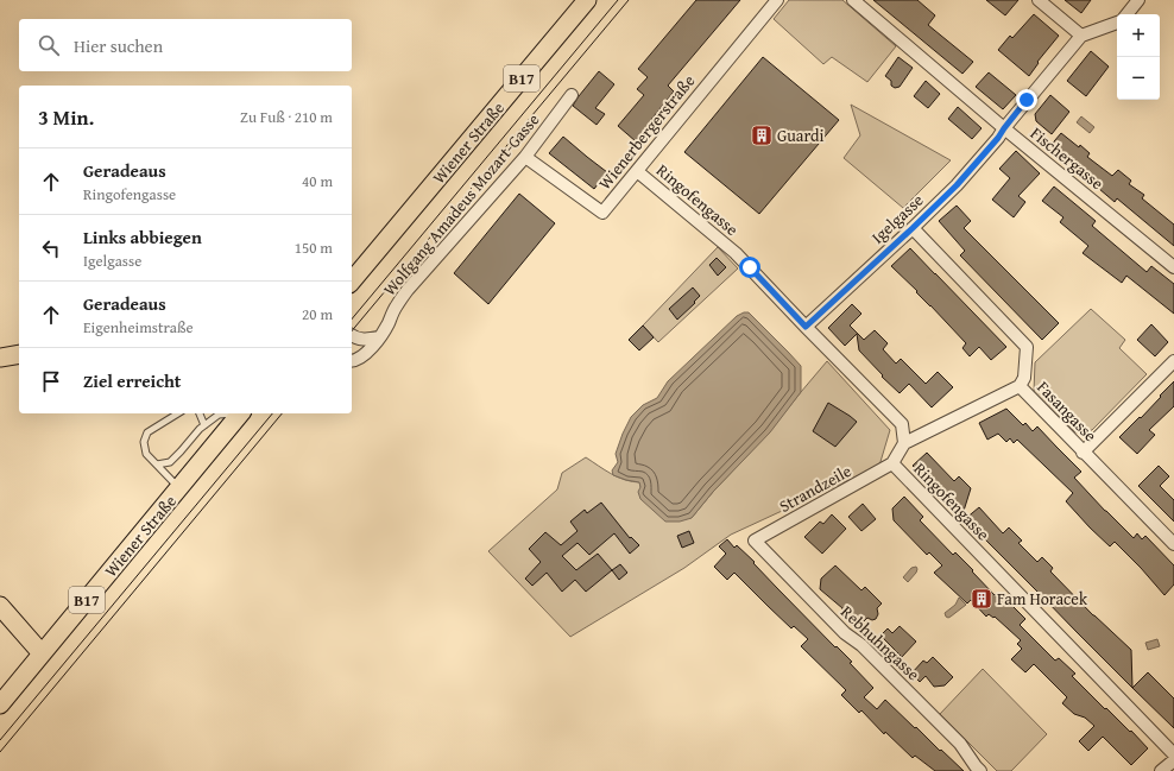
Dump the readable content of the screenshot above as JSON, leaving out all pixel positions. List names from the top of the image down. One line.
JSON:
{"streets":{"main road":["B17","Wiener Straße"],"street":["Wienerbergerstraße","Fischergasse","Ringofengasse","Wolfgang Amadeus Mozart-Gasse","Igelgasse","Fasangasse","Strandzeile","Rebhuhngasse"]},"crossings":[["Wienerbergerstraße","Ringofengasse"],["Wienerbergerstraße","Wolfgang Amadeus Mozart-Gasse"],["Fischergasse","Igelgasse"],["Ringofengasse","Igelgasse"],["Ringofengasse","Strandzeile"],["Igelgasse","Fasangasse"],["Strandzeile","Rebhuhngasse"]],"places":{"building":["Guardi","Fam Horacek"]},"page":{"map_buttons":["+","−"],"search":"Hier suchen","heading":["3 Min.","Zu Fuß · 210 m"],"list":[["Geradeaus","Ringofengasse","40 m"],["Links abbiegen","Igelgasse","150 m"],["Geradeaus","Eigenheimstraße","20 m"],"Ziel erreicht"]}}
